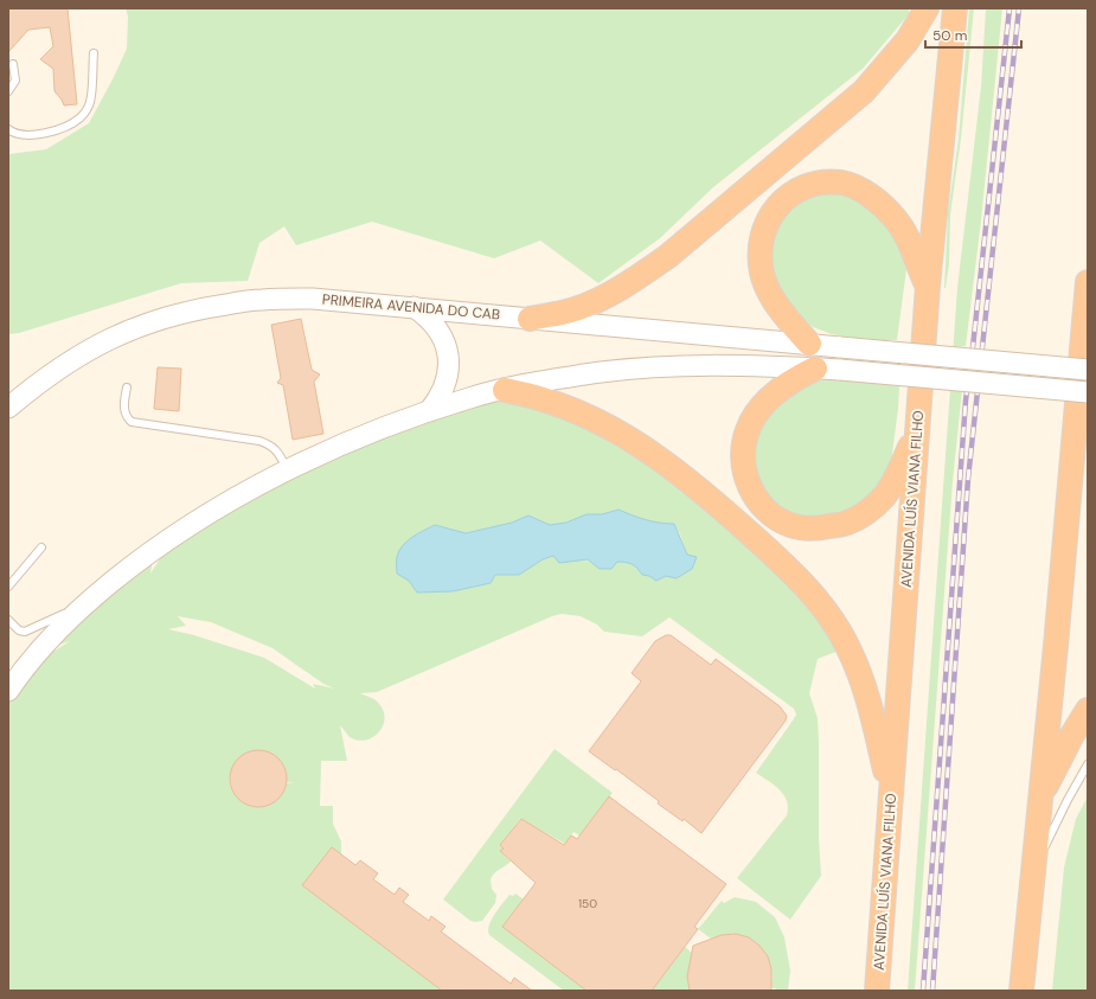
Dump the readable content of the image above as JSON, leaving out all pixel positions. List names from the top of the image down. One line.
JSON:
{"streets":{"highway":["AVENIDA LUÍS VIANA FILHO"],"main road":["PRIMEIRA AVENIDA DO CAB"]},"house_numbers":["150"],"scale_bar":"50 m"}
